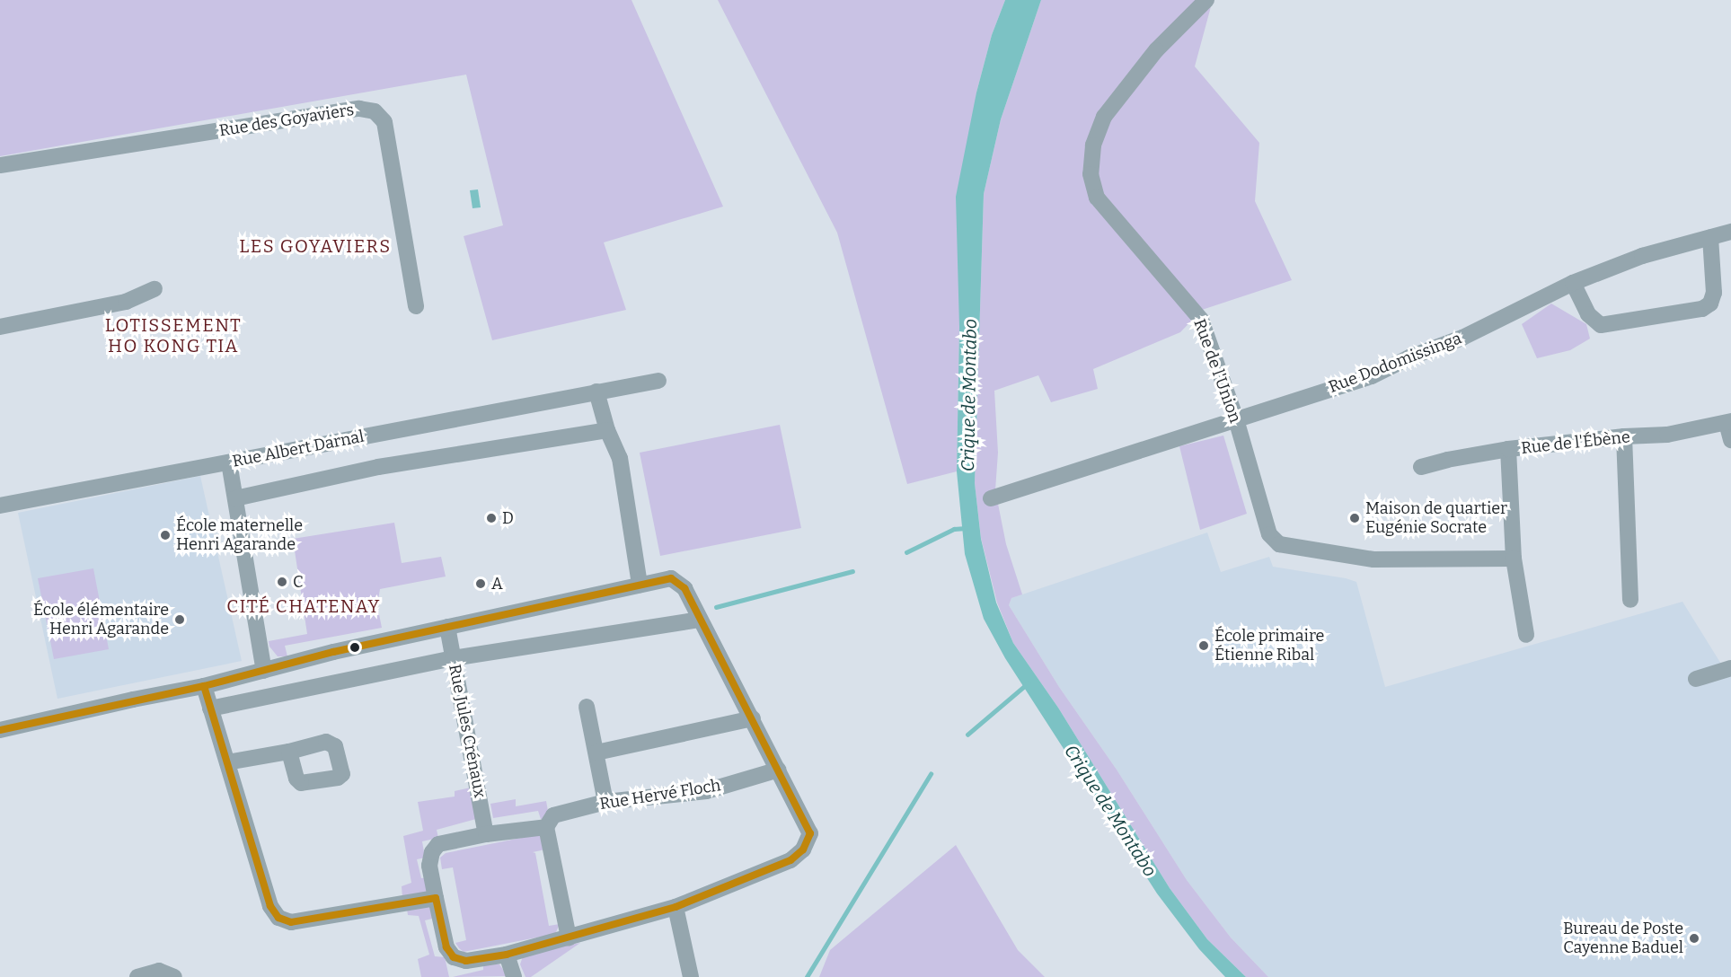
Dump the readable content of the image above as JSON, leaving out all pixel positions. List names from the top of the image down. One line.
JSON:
{"streets":{"street":["Rue des Goyaviers","Rue Dodomissinga","Rue de l'Union","Rue de l'Ébène","Rue Albert Darnal","Rue Jules Crénaux","Rue Hervé Floch"]},"crossings":[["Rue Dodomissinga","Rue de l'Union"]],"districts":["LES GOYAVIERS","LOTISSEMENT HO KONG TIA","CITÉ CHATENAY"],"water":["Crique de Montabo"],"places":["D","Maison de quartier Eugénie Socrate","École maternelle Henri Agarande","C","A","École élémentaire Henri Agarande","École primaire Étienne Ribal","Bureau de Poste Cayenne Baduel"]}
